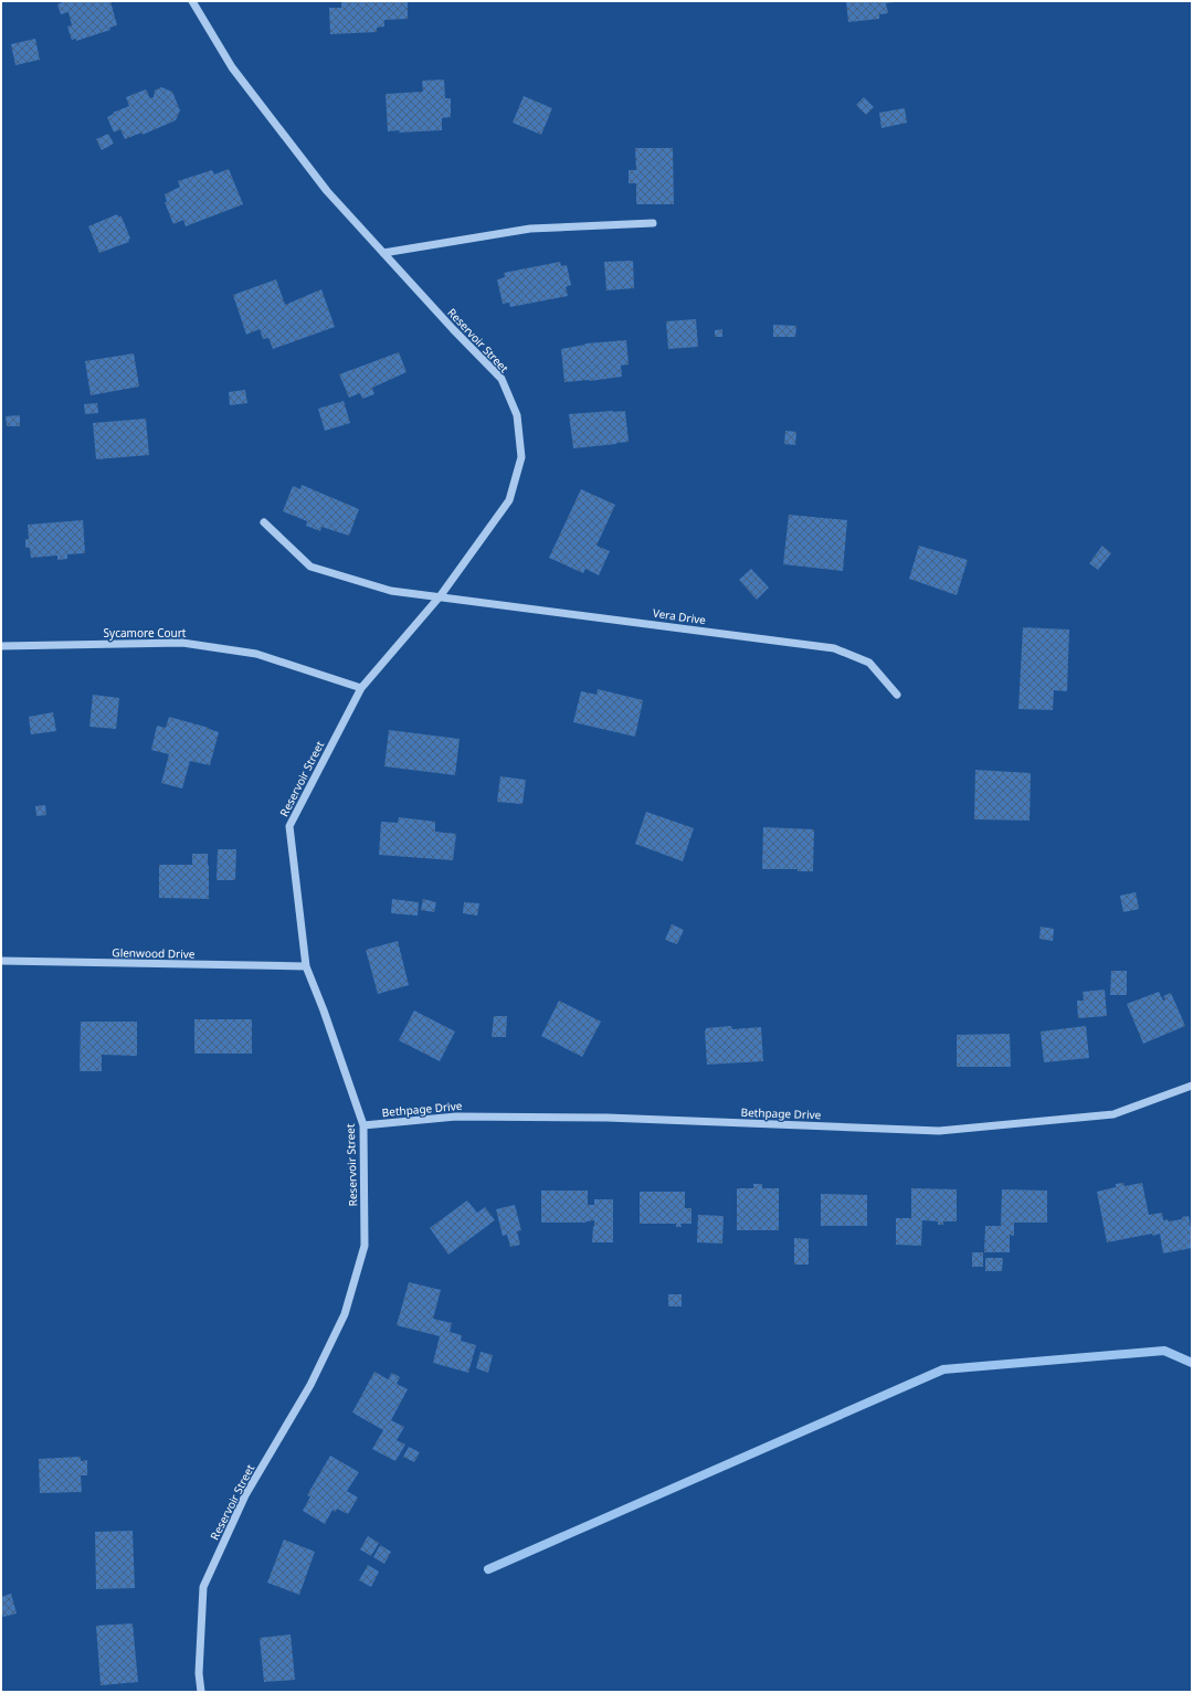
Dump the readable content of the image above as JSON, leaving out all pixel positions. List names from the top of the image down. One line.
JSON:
{"streets":{"street":["Reservoir Street","Vera Drive","Sycamore Court","Glenwood Drive","Bethpage Drive"]},"crossings":[["Reservoir Street","Vera Drive"],["Reservoir Street","Sycamore Court"],["Reservoir Street","Glenwood Drive"],["Reservoir Street","Bethpage Drive"]]}
